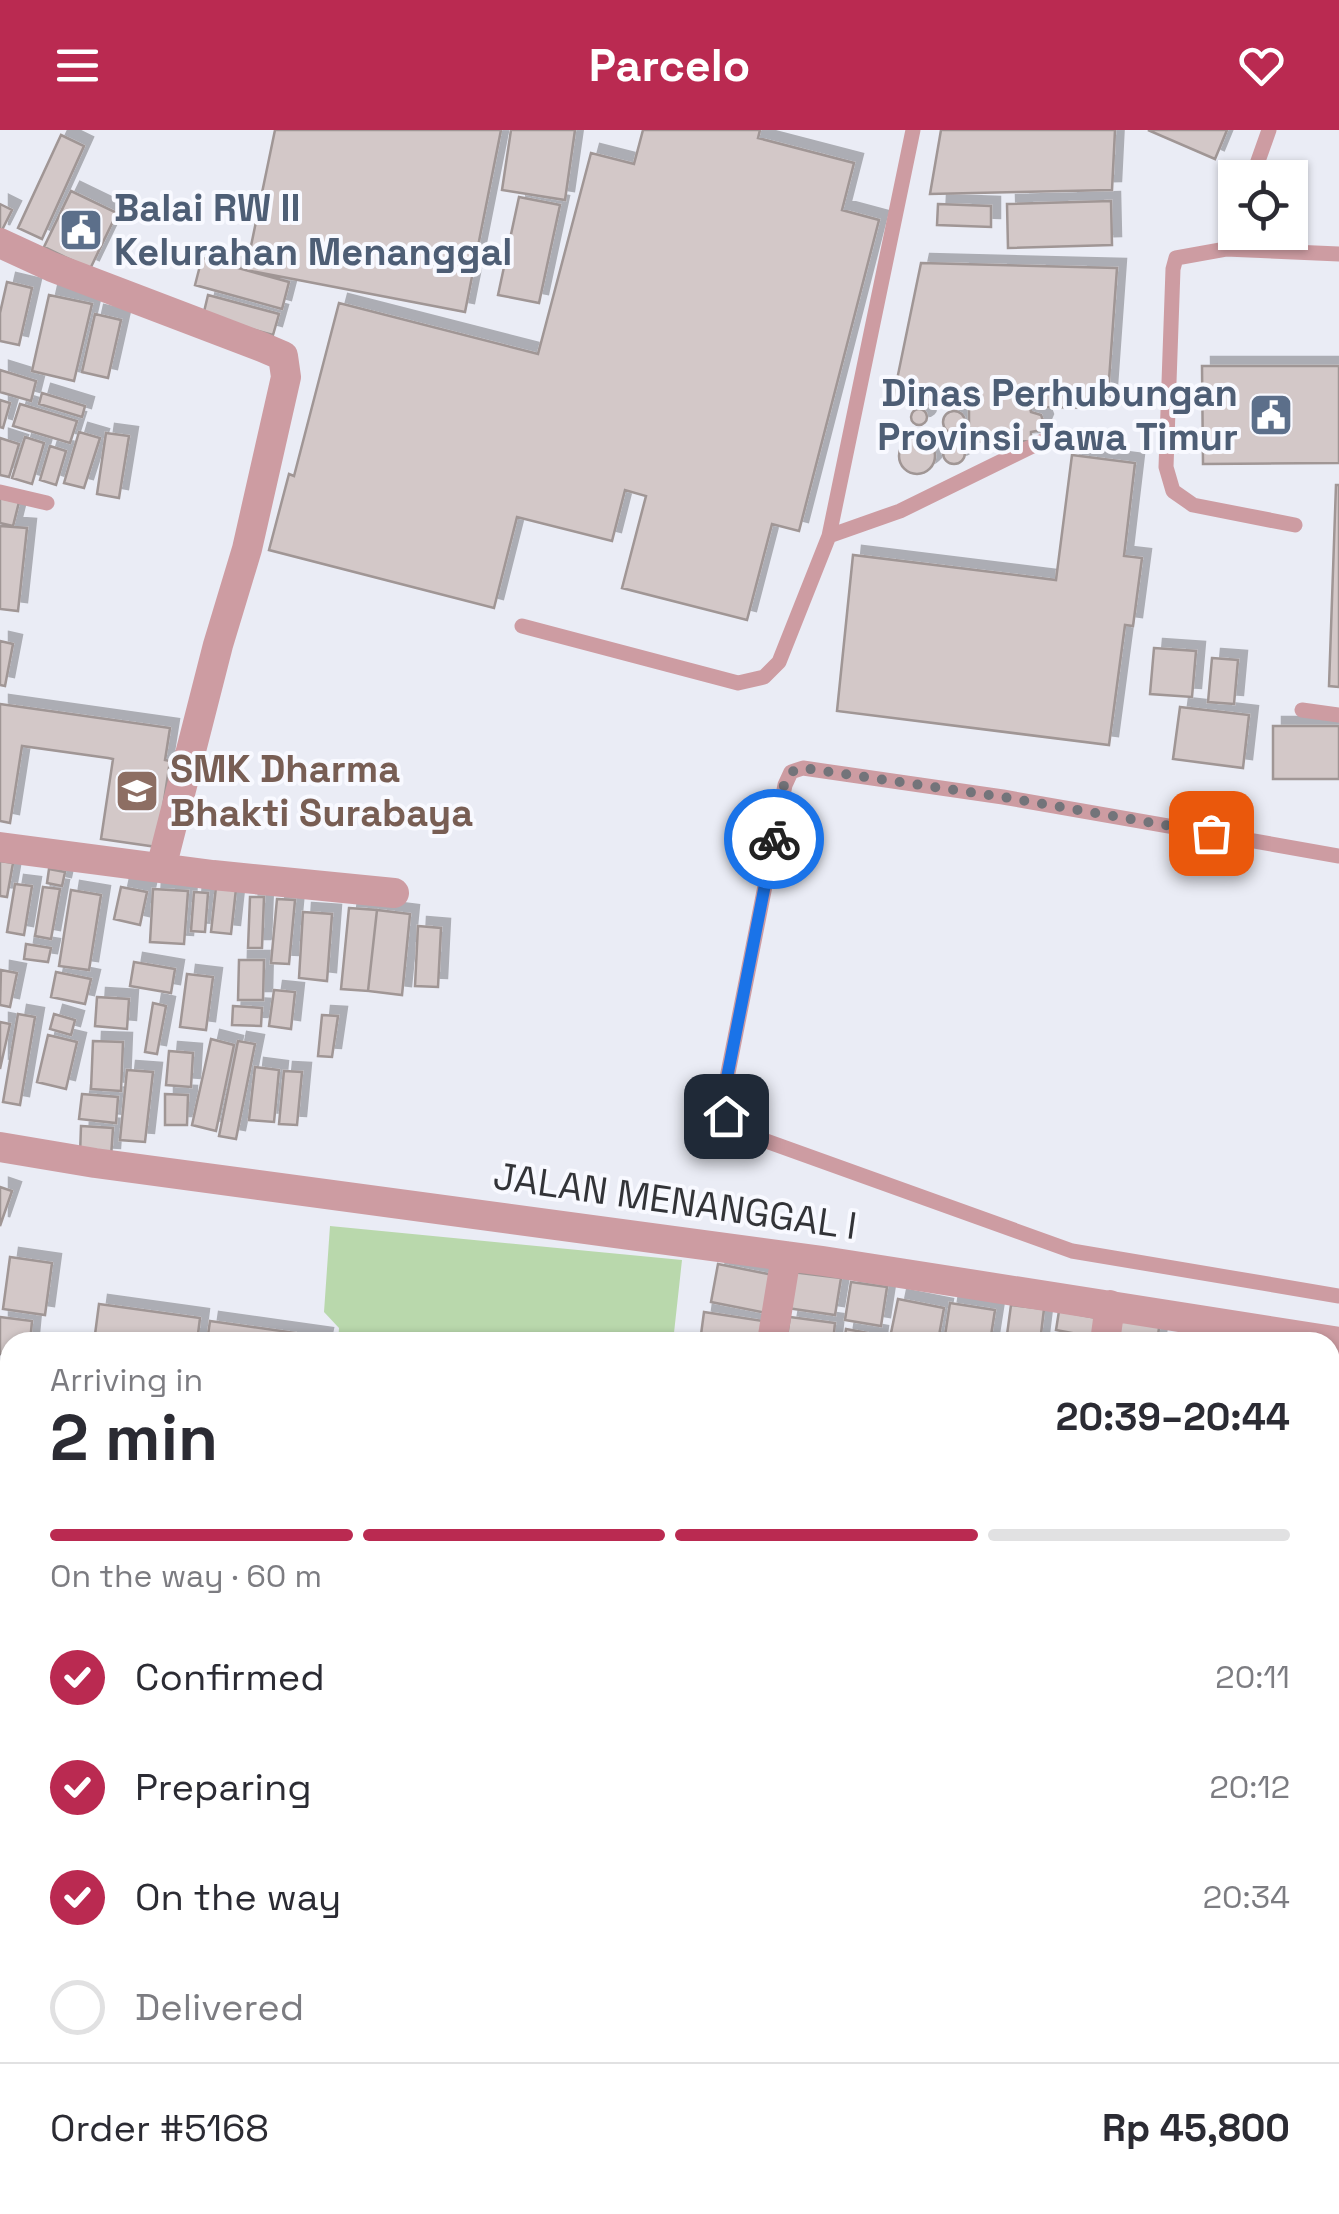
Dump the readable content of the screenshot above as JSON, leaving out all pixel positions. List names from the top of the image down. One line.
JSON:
{"streets":{"street":["JALAN MENANGGAL I"]},"places":{"public building":["Balai RW II Kelurahan Menanggal","Dinas Perhubungan Provinsi Jawa Timur"],"school or university":["SMK Dharma Bhakti Surabaya"]},"page":{"header":"Parcelo","heading":["2 min","Arriving in","20:39–20:44"],"panel":["Order #5168","Rp 45,800"],"bar":"On the way · 60 m","list":[["Confirmed","20:11"],["Preparing","20:12"],["On the way","20:34"],"Delivered"]}}
